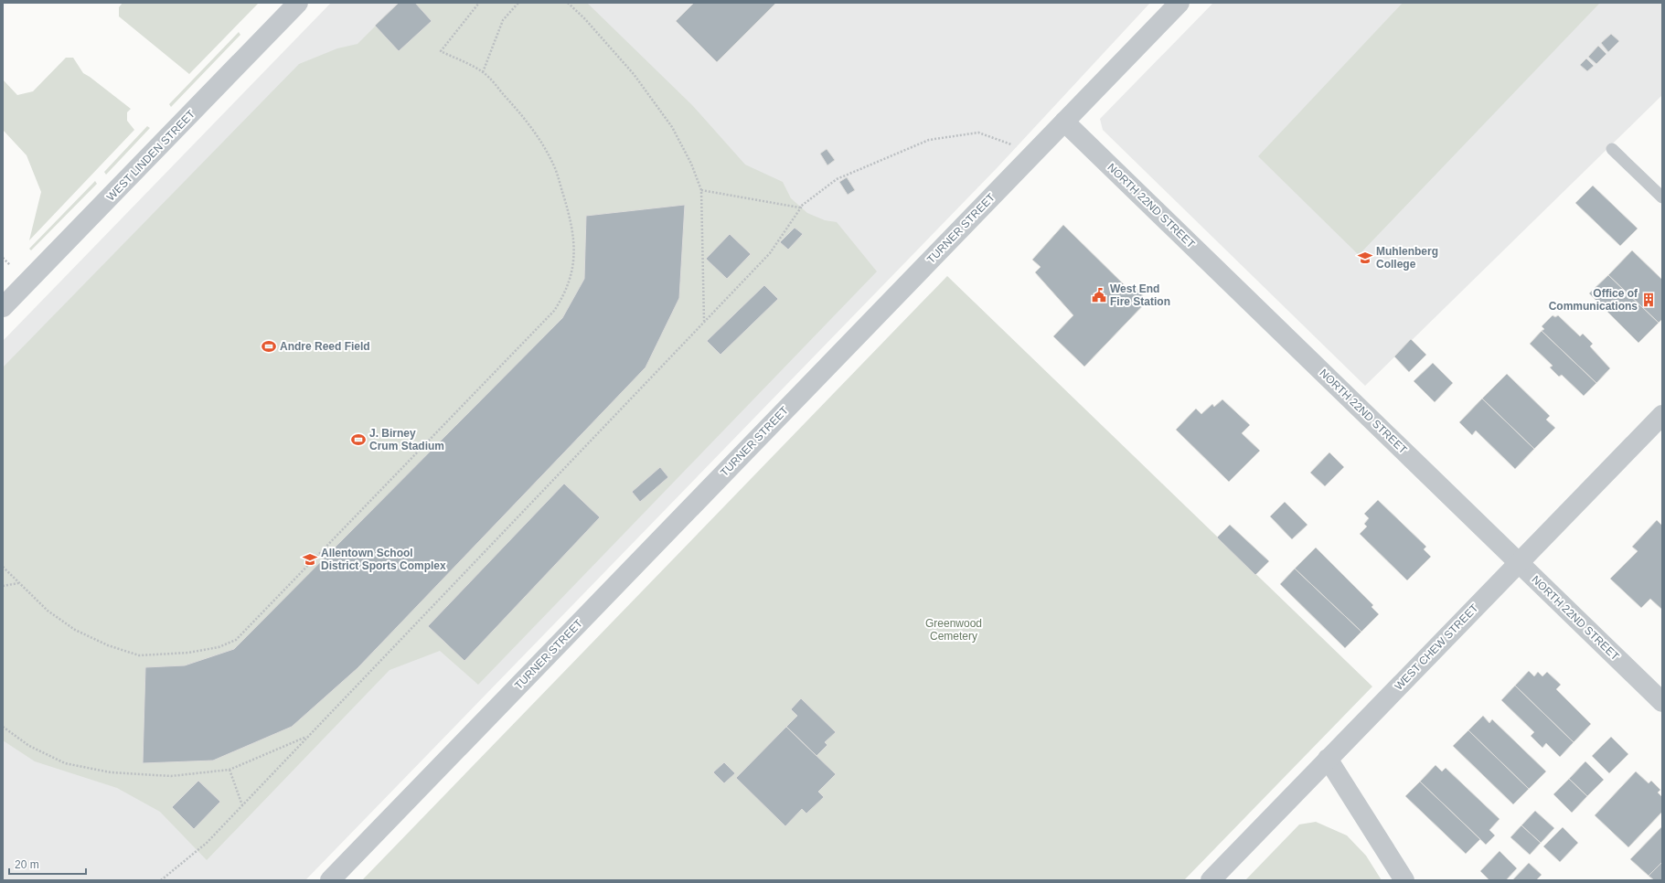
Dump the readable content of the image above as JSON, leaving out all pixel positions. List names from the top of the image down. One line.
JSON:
{"streets":{"street":["WEST LINDEN STREET","NORTH 22ND STREET","TURNER STREET","WEST CHEW STREET"]},"crossings":[["NORTH 22ND STREET","TURNER STREET"],["NORTH 22ND STREET","WEST CHEW STREET"]],"parks":["Greenwood Cemetery"],"places":{"school or university":["Muhlenberg College","Allentown School District Sports Complex"],"public building":["West End Fire Station"],"building":["Office of Communications"],"sports":["Andre Reed Field","J. Birney Crum Stadium"]},"scale_bar":"20 m"}
